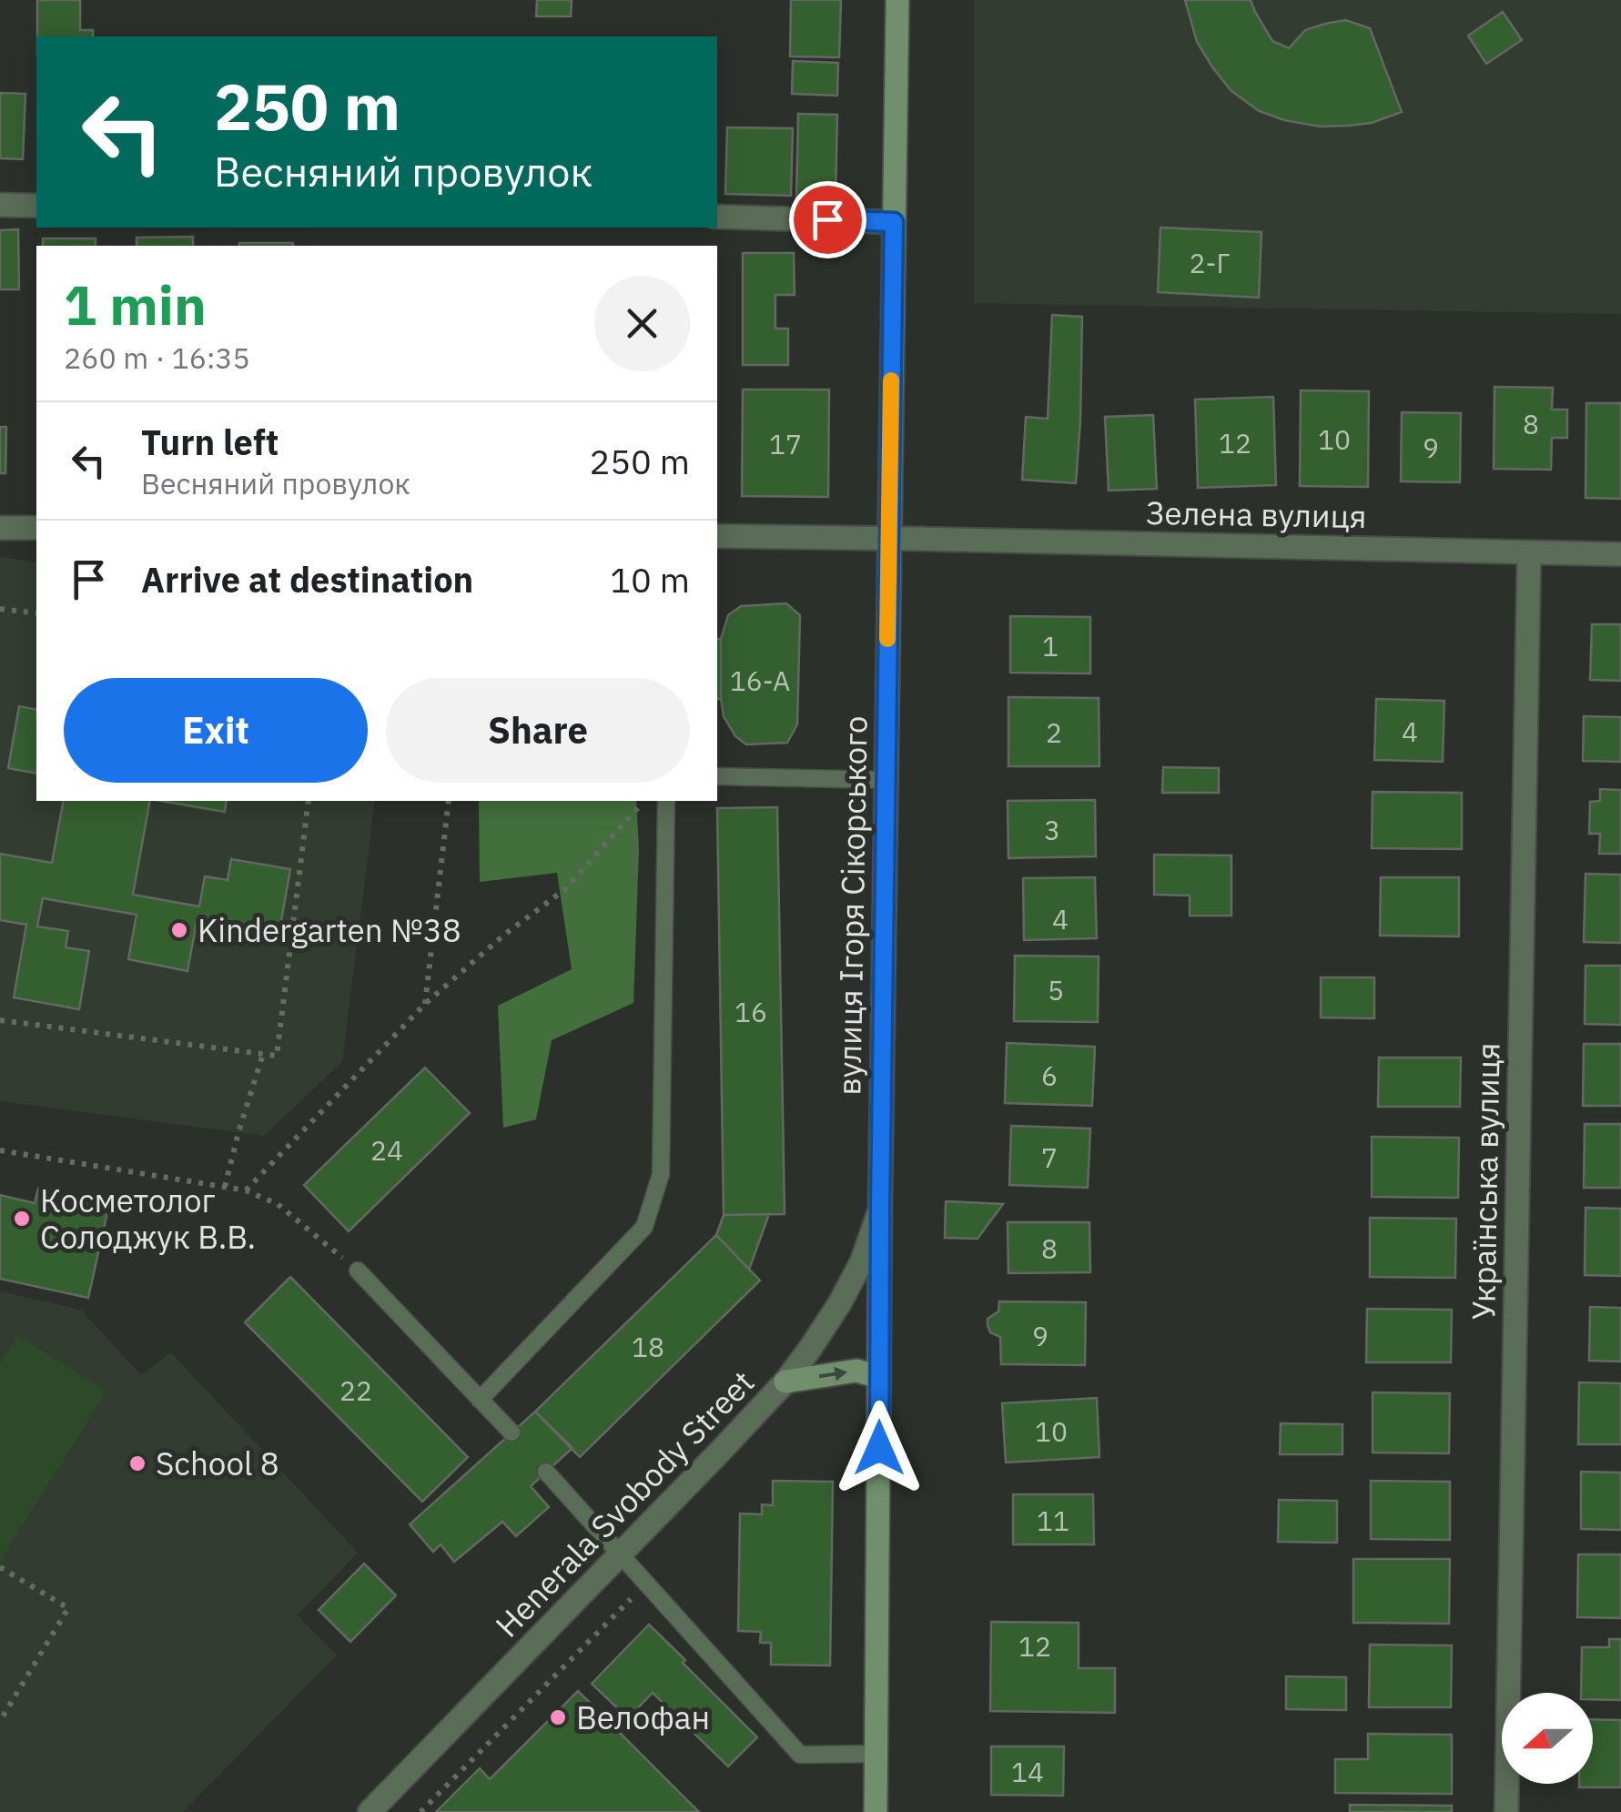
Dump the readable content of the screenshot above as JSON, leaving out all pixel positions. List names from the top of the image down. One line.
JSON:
{"streets":{"street":["Зелена вулиця","вулиця Ігоря Сікорського","Українська вулиця","Henerala Svobody Street"]},"crossings":[["Зелена вулиця","вулиця Ігоря Сікорського"],["Зелена вулиця","Українська вулиця"],["вулиця Ігоря Сікорського","Henerala Svobody Street"]],"places":["Kindergarten №38","Косметолог Солоджук В.В.","School 8","Велофан"],"house_numbers":["2-Г","8","10","12","17","9","1","16-А","4","2","3","4","5","16","6","24","7","8","9","18","22","10","11","12","14"],"north":"left","page":{"turn":["250 m","Весняний провулок"],"heading":["1 min","260 m · 16:35"],"list":[{"name":"Turn left","note":"Весняний провулок","value":"250 m"},{"name":"Arrive at destination","value":"10 m"}],"buttons":["Exit","Share"]}}
